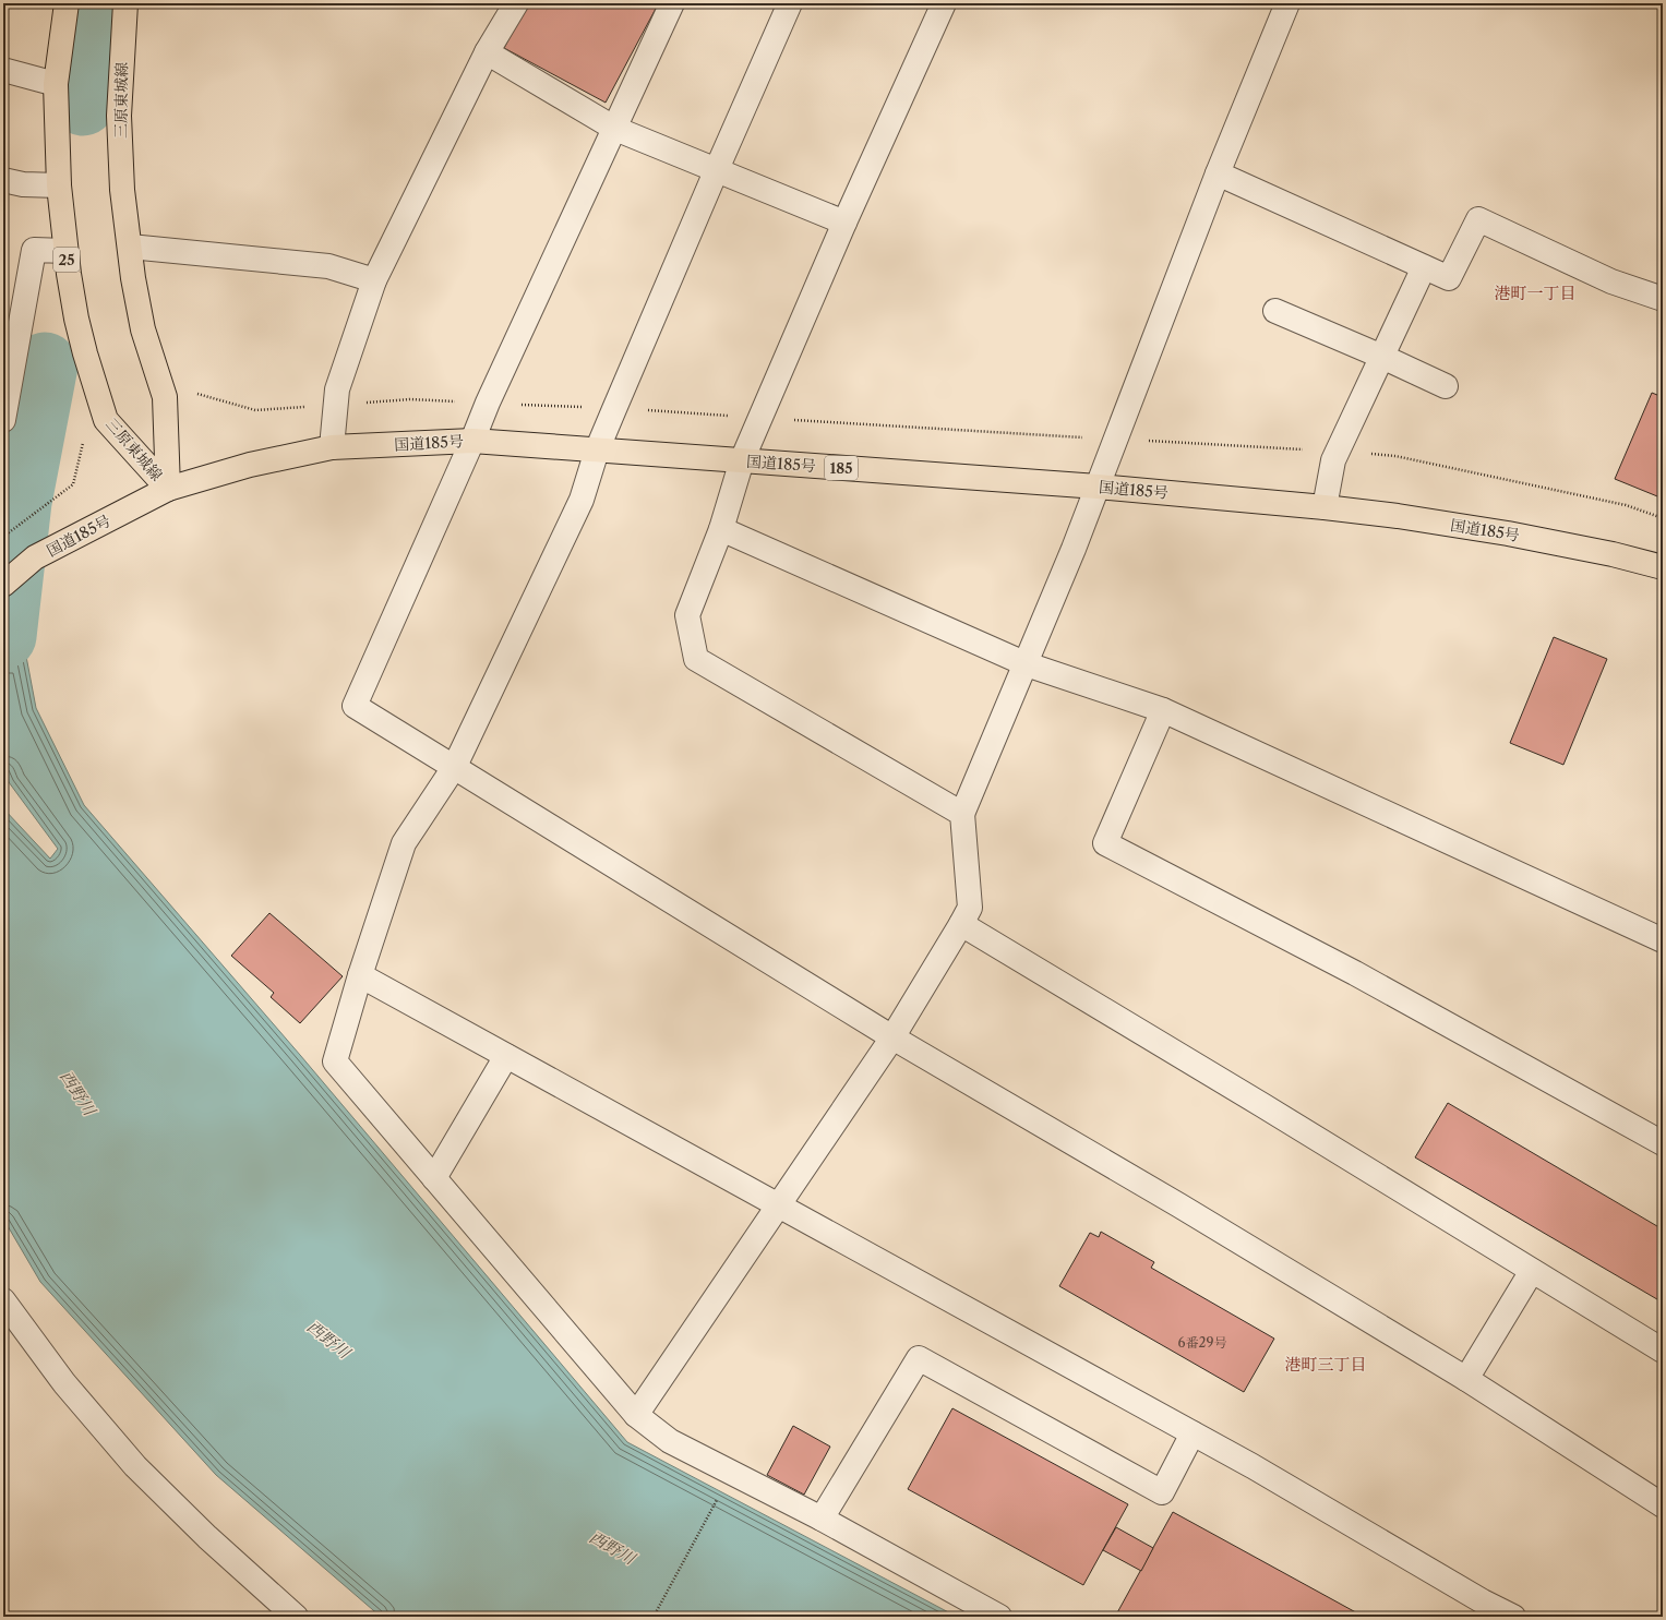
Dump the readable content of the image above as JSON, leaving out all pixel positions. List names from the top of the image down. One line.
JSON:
{"streets":{"main road":["三原東城線","25","国道185号","185"]},"crossings":[["三原東城線","国道185号"]],"districts":["港町一丁目","港町三丁目"],"water":["西野川"],"house_numbers":["6番29号"]}
